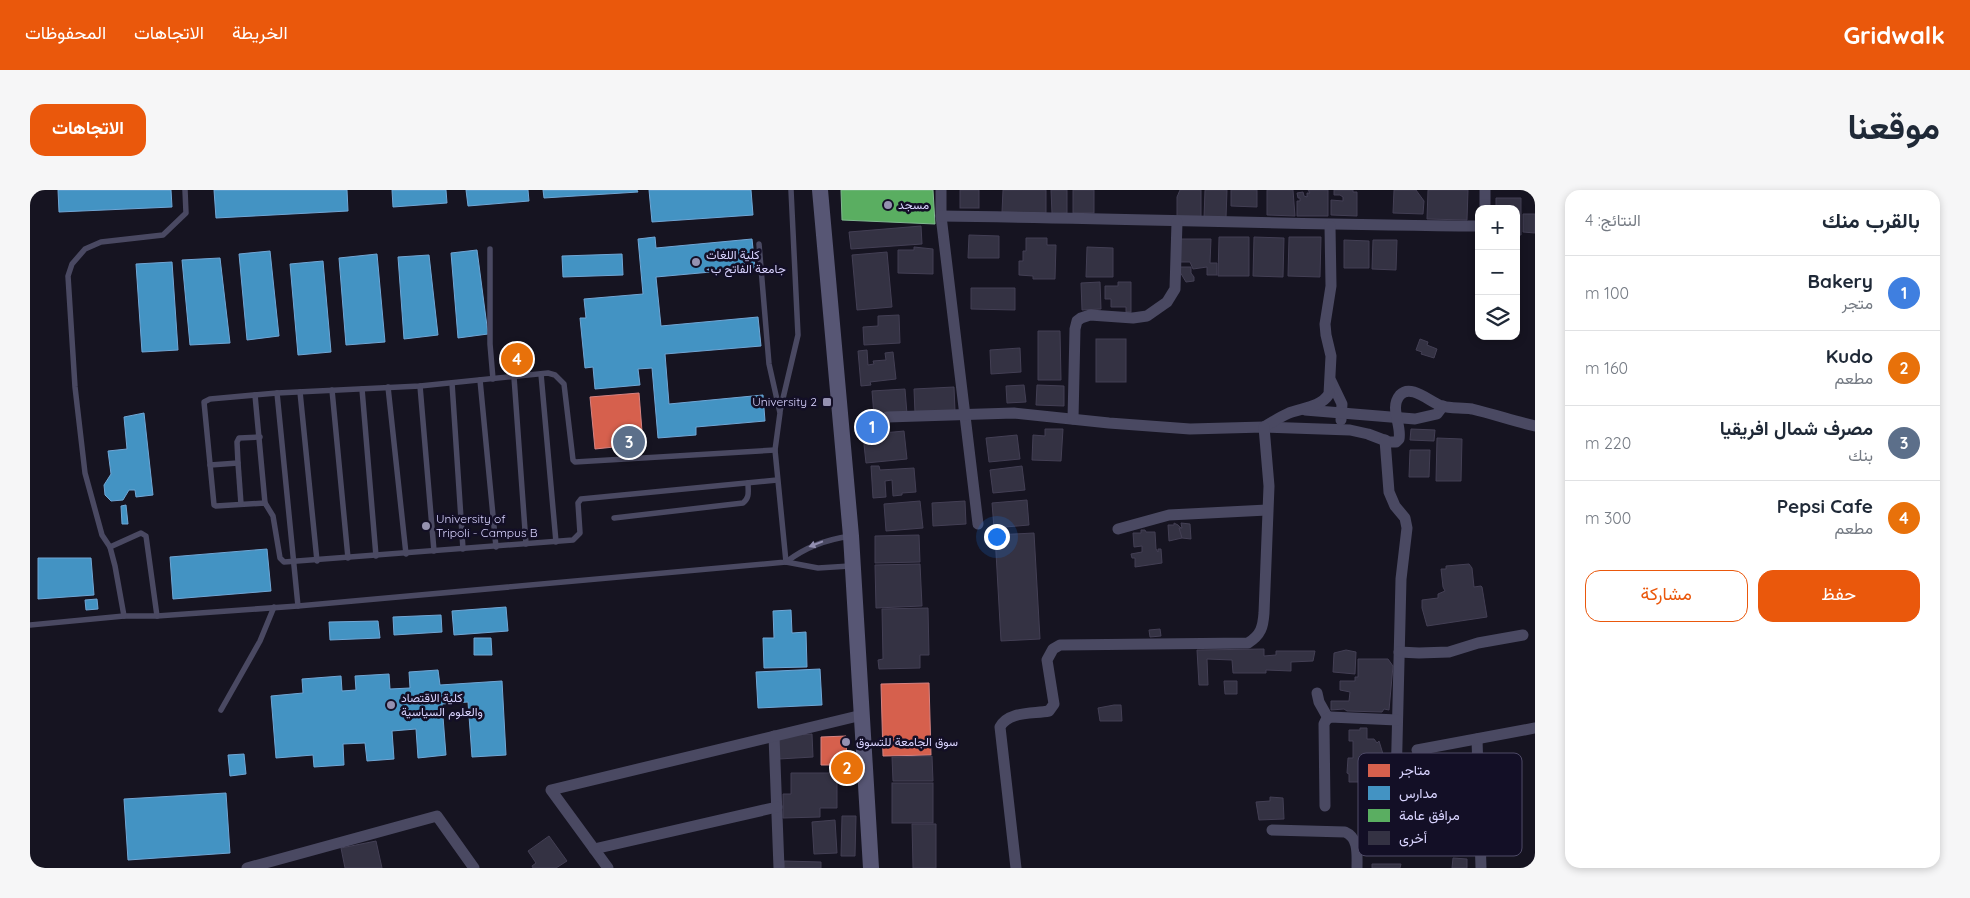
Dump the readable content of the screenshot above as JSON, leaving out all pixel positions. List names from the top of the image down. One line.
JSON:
{"places":{"other":["مسجد","كلية اللغات -جامعة الفاتح ب","University of Tripoli - Campus B","كلية الاقتصاد والعلوم السياسية","سوق الجامعة للتسوق"],"transit":["University 2"]},"legend":["متاجر","مدارس","مرافق عامة","أخرى"],"page":{"header":"Gridwalk","nav":["الخريطة","الاتجاهات","المحفوظات"],"title":"موقعنا","buttons":["الاتجاهات",["حفظ","مشاركة"]],"heading":["بالقرب منك","النتائج: 4"],"map_buttons":["+","−"],"list":[{"mark":"1","name":"Bakery","note":"متجر","value":"100 m"},{"mark":"2","name":"Kudo","note":"مطعم","value":"160 m"},{"mark":"3","name":"مصرف شمال افريقيا","note":"بنك","value":"220 m"},{"mark":"4","name":"Pepsi Cafe","note":"مطعم","value":"300 m"}],"pins":["4","1","3","2"]}}
